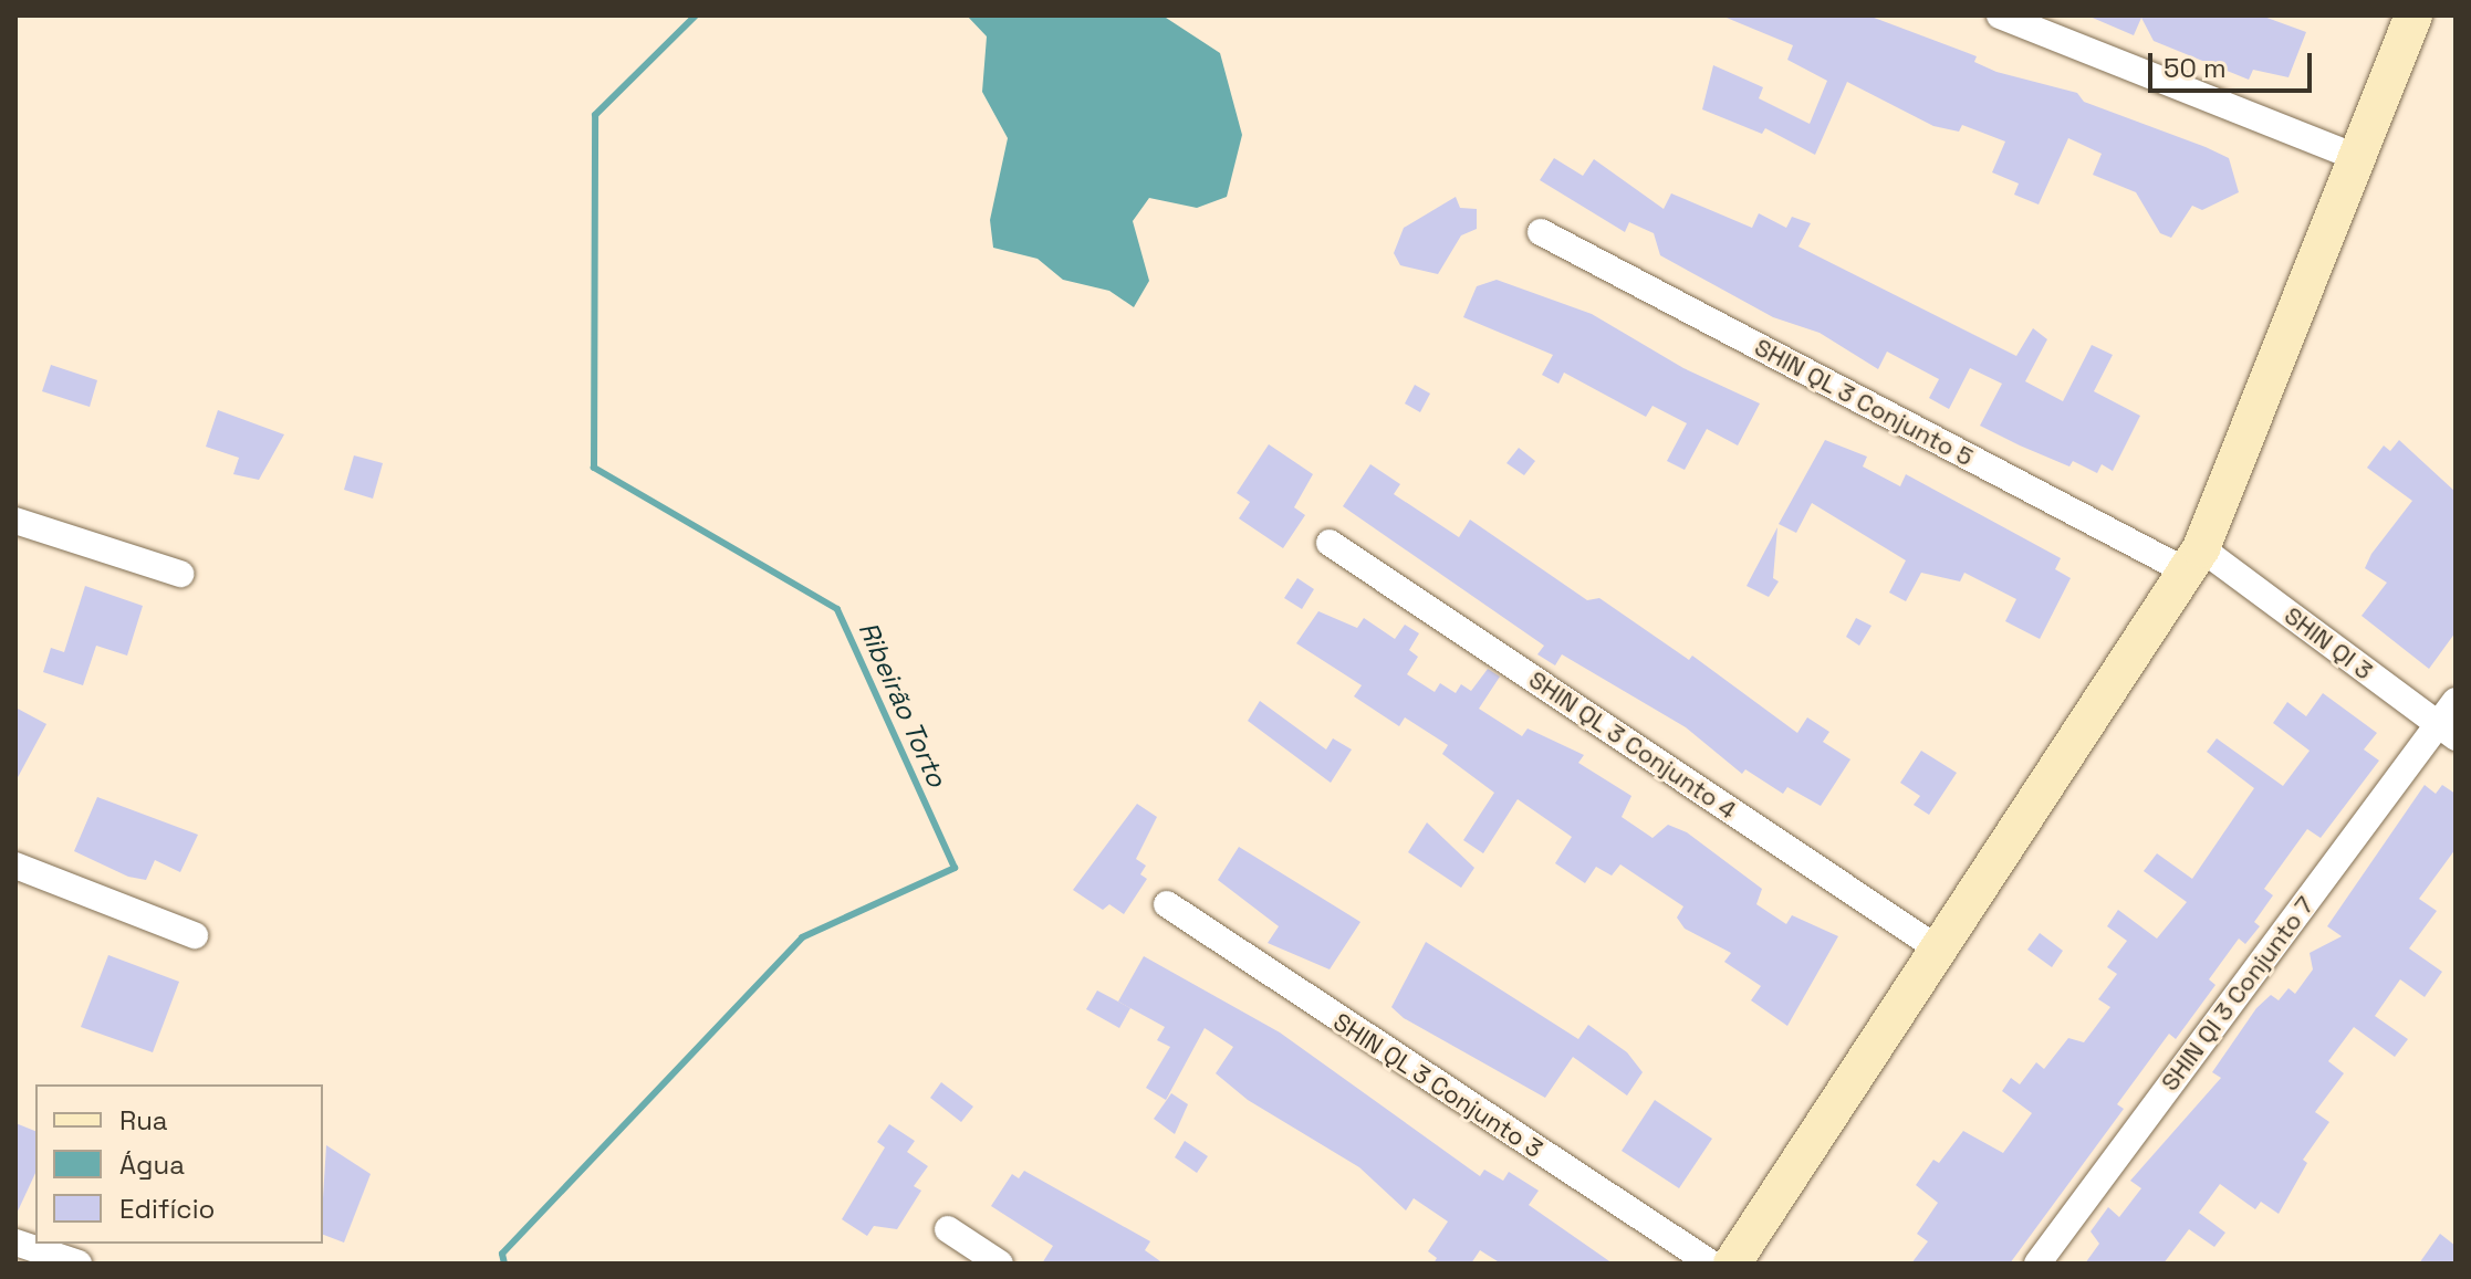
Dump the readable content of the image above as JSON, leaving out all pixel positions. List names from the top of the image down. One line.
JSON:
{"streets":{"street":["SHIN QL 3 Conjunto 5","SHIN QI 3","SHIN QL 3 Conjunto 4","SHIN QI 3 Conjunto 7","SHIN QL 3 Conjunto 3"]},"crossings":[["SHIN QL 3 Conjunto 5","SHIN QI 3"],["SHIN QI 3","SHIN QI 3 Conjunto 7"]],"water":["Ribeirão Torto"],"legend":["Rua","Água","Edifício"],"scale_bar":"50 m"}
